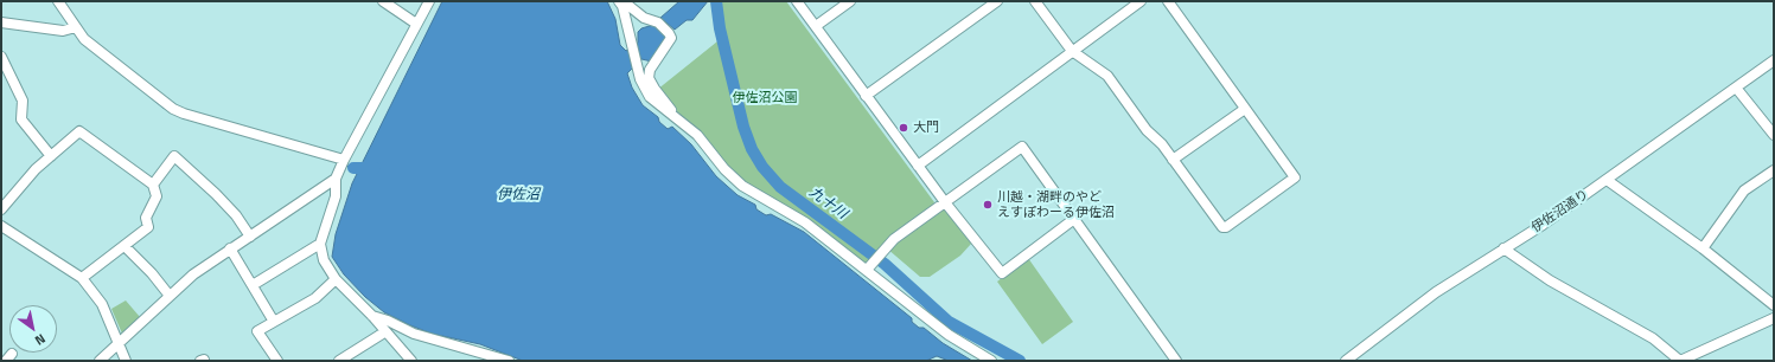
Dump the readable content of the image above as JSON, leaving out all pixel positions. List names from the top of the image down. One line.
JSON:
{"streets":{"street":["伊佐沼通り"]},"water":["伊佐沼","九十川"],"parks":["伊佐沼公園"],"places":["大門","川越・湖畔のやど えすぽわーる伊佐沼"],"north":"bottom right"}
